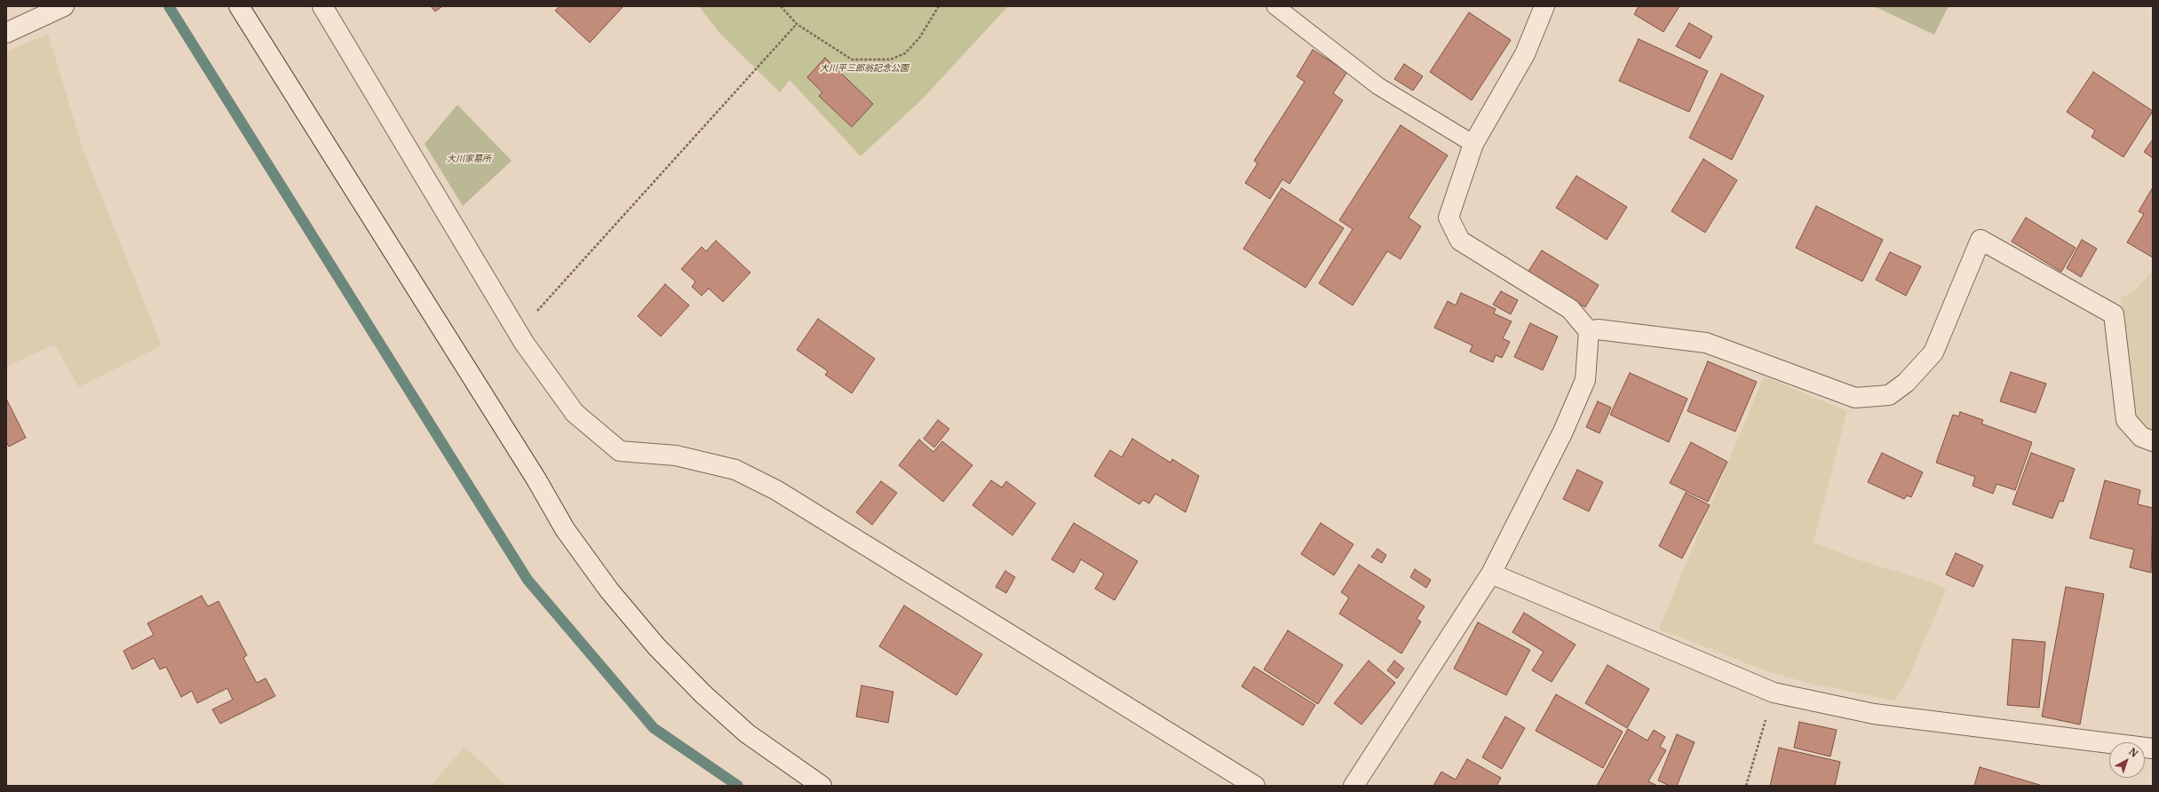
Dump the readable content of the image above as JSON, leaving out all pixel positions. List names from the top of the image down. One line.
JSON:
{"parks":["大川平三郎翁記念公園","大川家墓所"],"north":"top right"}
